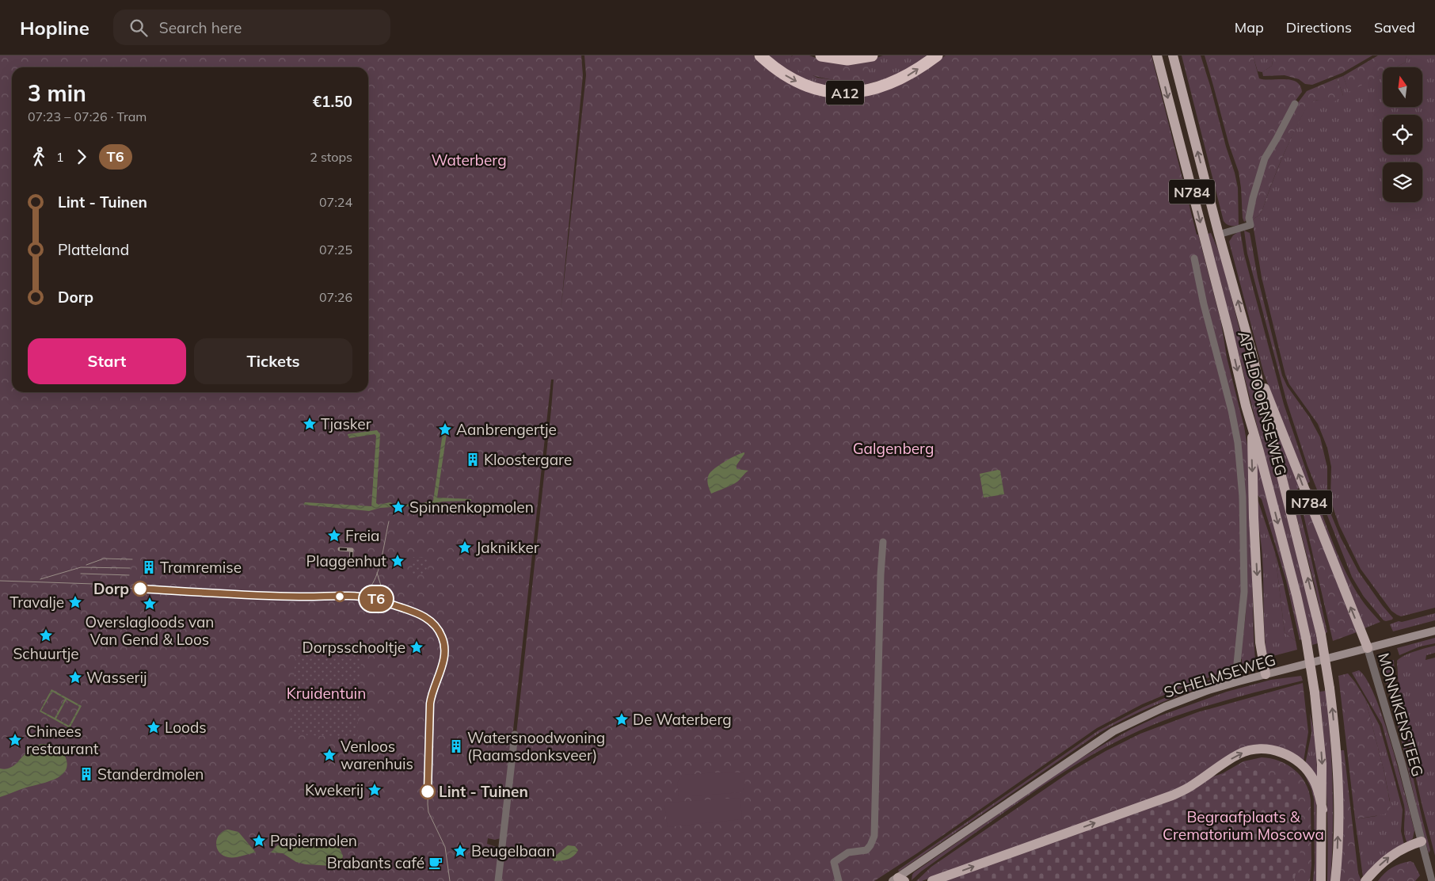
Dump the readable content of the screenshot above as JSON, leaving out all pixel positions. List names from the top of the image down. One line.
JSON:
{"streets":{"highway":["A12"],"main road":["N784","APELDOORNSEWEG","SCHELMSEWEG"],"street":["MONNIKENSTEEG"]},"crossings":[["N784","APELDOORNSEWEG"],["N784","SCHELMSEWEG"],["N784","MONNIKENSTEEG"],["APELDOORNSEWEG","SCHELMSEWEG"],["SCHELMSEWEG","MONNIKENSTEEG"]],"parks":["Waterberg","Galgenberg","Kruidentuin","Begraafplaats & Crematorium Moscowa"],"places":{"place":["Tjasker","Aanbrengertje","Spinnenkopmolen","Freia","Jaknikker","Plaggenhut","Travalje","Overslagloods van Van Gend & Loos","Schuurtje","Dorpsschooltje","Wasserij","De Waterberg","Loods","Chinees restaurant","Venloos warenhuis","Kwekerij","Papiermolen","Beugelbaan"],"building":["Kloostergare","Tramremise","Watersnoodwoning (Raamsdonksveer)","Standerdmolen"],"other":["Dorp","Lint - Tuinen"],"cafe":["Brabants café"]},"lines":["tram line T6"],"north":"top","page":{"header":"Hopline","search":"Search here","nav":["Map","Directions","Saved"],"on_map":"T6","heading":["3 min","07:23 – 07:26 · Tram","€1.50"],"legs":["1","T6","2 stops"],"list":[{"name":"Lint - Tuinen","value":"07:24"},{"name":"Platteland","value":"07:25"},{"name":"Dorp","value":"07:26"}],"buttons":["Start","Tickets"]}}
